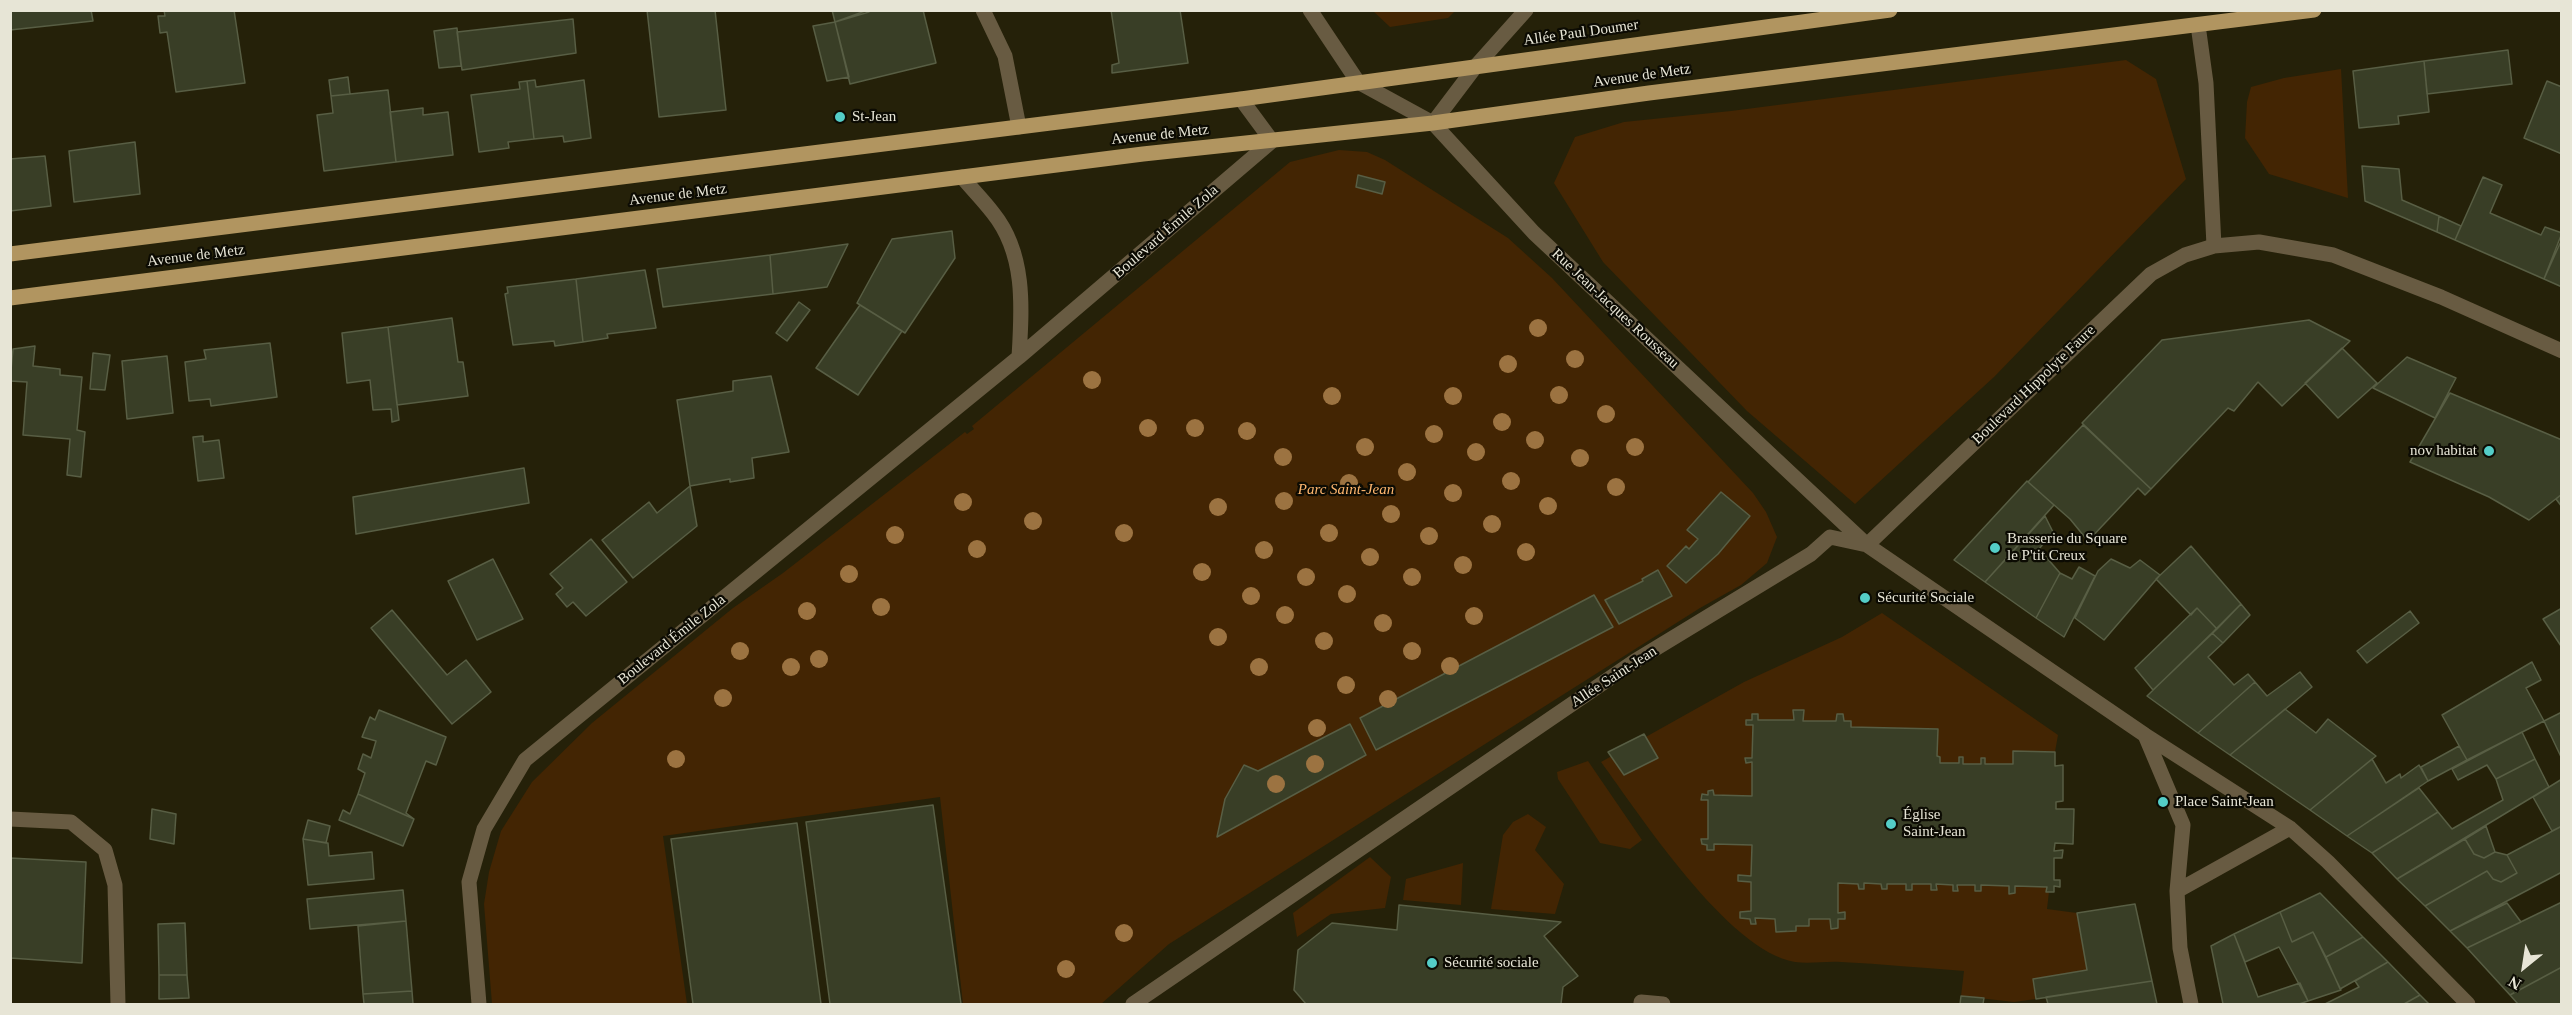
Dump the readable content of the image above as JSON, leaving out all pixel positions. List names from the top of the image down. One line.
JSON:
{"streets":{"main road":["Allée Paul Doumer","Avenue de Metz"],"street":["Boulevard Émile Zola","Rue Jean-Jacques Rousseau","Boulevard Hippolyte Faure","Allée Saint-Jean"]},"crossings":[["Allée Paul Doumer","Avenue de Metz"],["Allée Paul Doumer","Rue Jean-Jacques Rousseau"],["Avenue de Metz","Boulevard Émile Zola"],["Avenue de Metz","Rue Jean-Jacques Rousseau"],["Rue Jean-Jacques Rousseau","Boulevard Hippolyte Faure"],["Rue Jean-Jacques Rousseau","Allée Saint-Jean"],["Boulevard Hippolyte Faure","Allée Saint-Jean"]],"parks":["Parc Saint-Jean"],"places":["St-Jean","nov habitat","Brasserie du Square le P'tit Creux","Sécurité Sociale","Place Saint-Jean","Église Saint-Jean","Sécurité sociale"],"north":"bottom left"}
